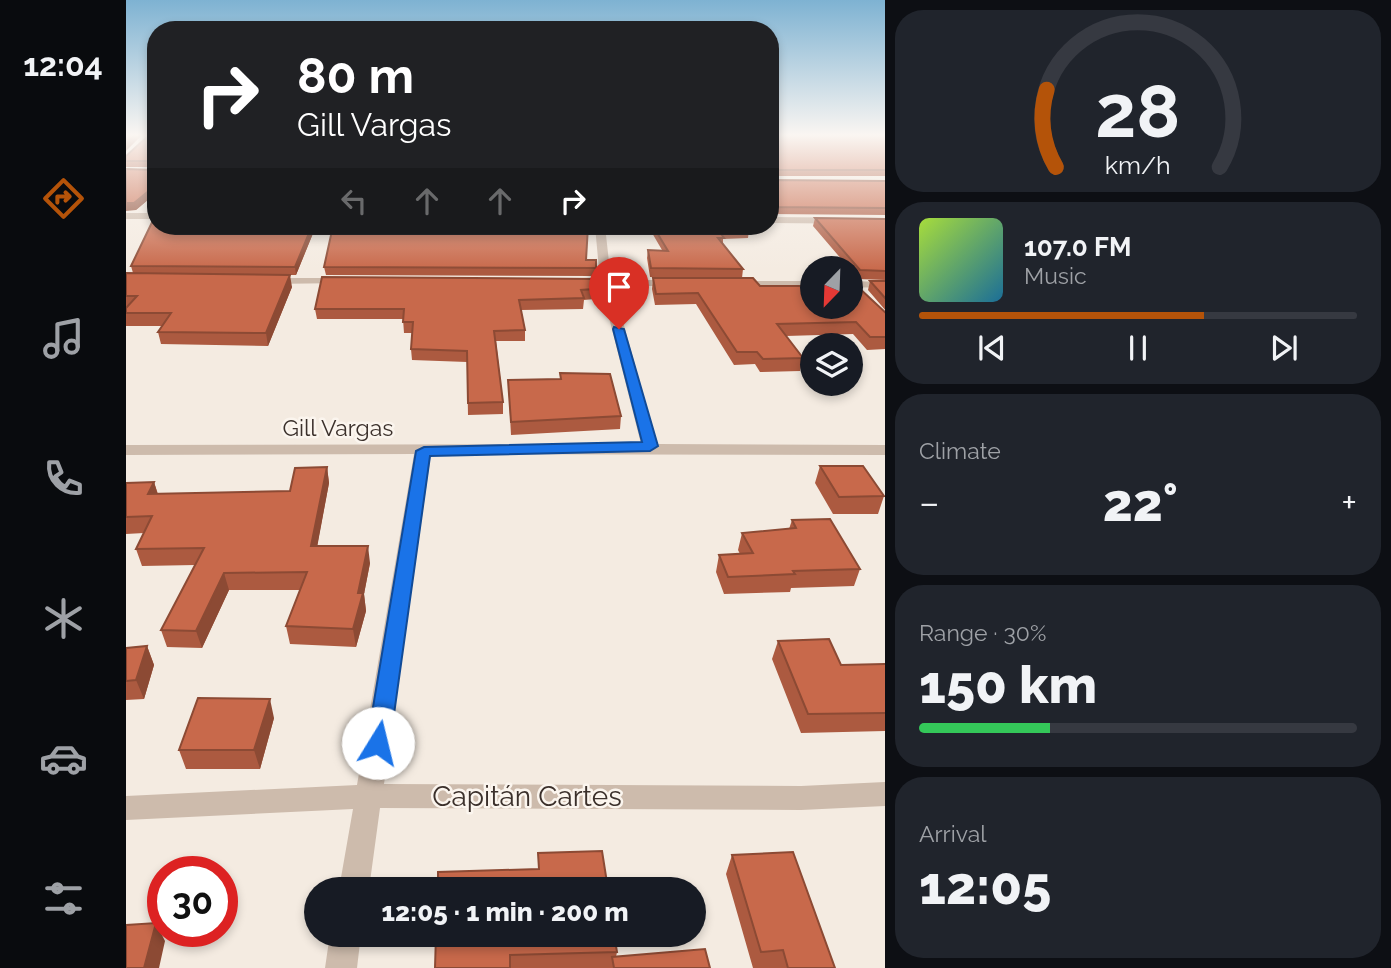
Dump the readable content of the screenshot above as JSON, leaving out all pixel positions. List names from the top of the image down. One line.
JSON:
{"streets":{"street":["Gill Vargas","Capitán Cartes"]},"north":"bottom left","page":{"tabs":"12:04","turn":["80 m","Gill Vargas"],"song":["107.0 FM","Music"],"tile":["Climate",["Range · 30%","150 km"],["Arrival","12:05"]],"heat":["−","22°","+"],"limit":"30","trip":"12:05 · 1 min · 200 m","gauge":["28","km/h"]}}
